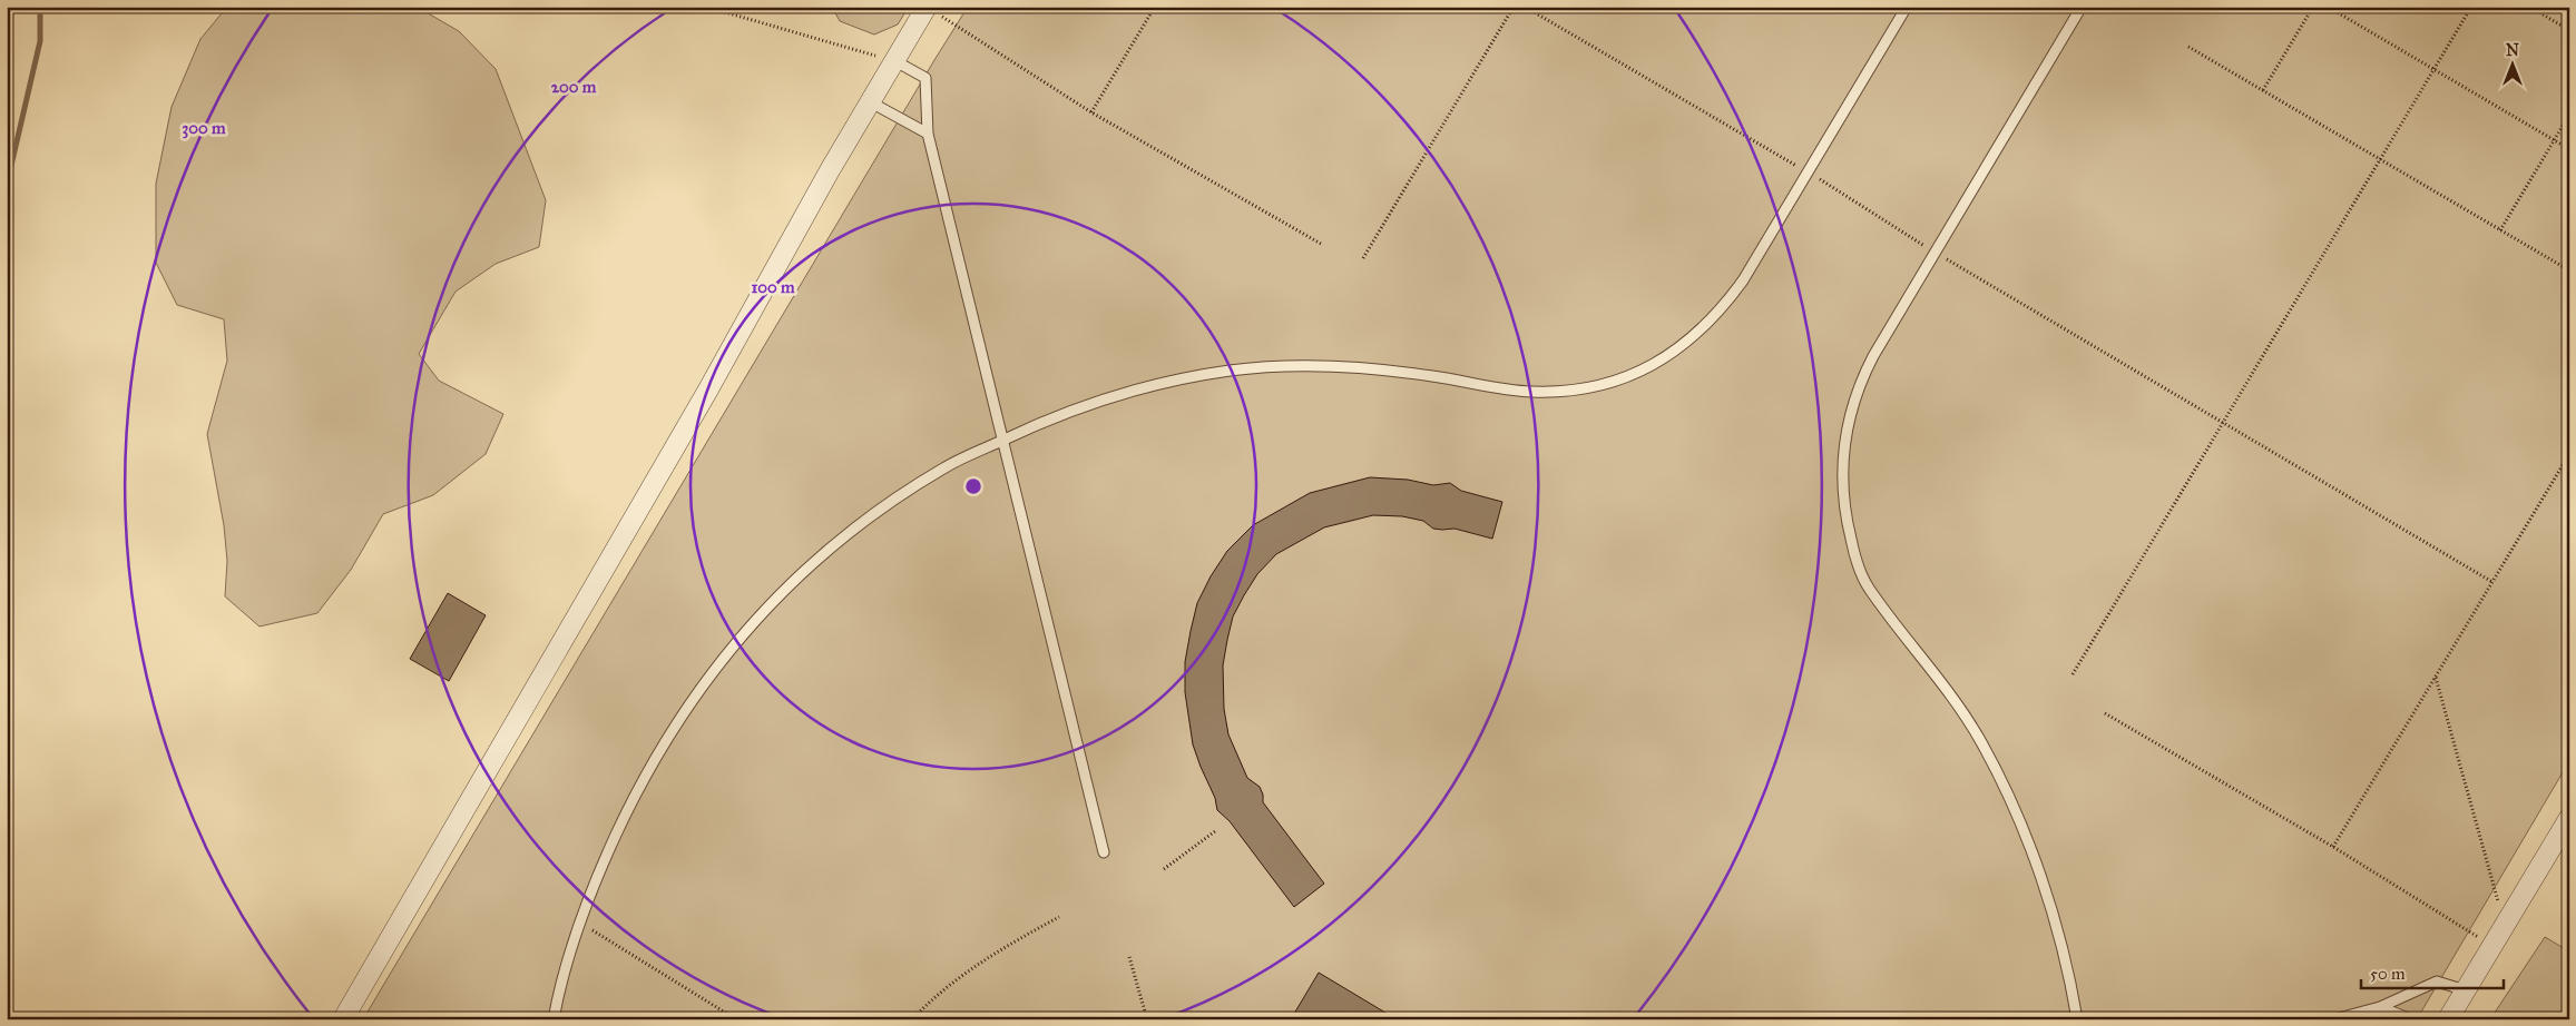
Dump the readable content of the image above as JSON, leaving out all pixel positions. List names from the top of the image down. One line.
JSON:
{"scale_bar":"50 m","north":"top","rings":["200 m","300 m","100 m"]}
